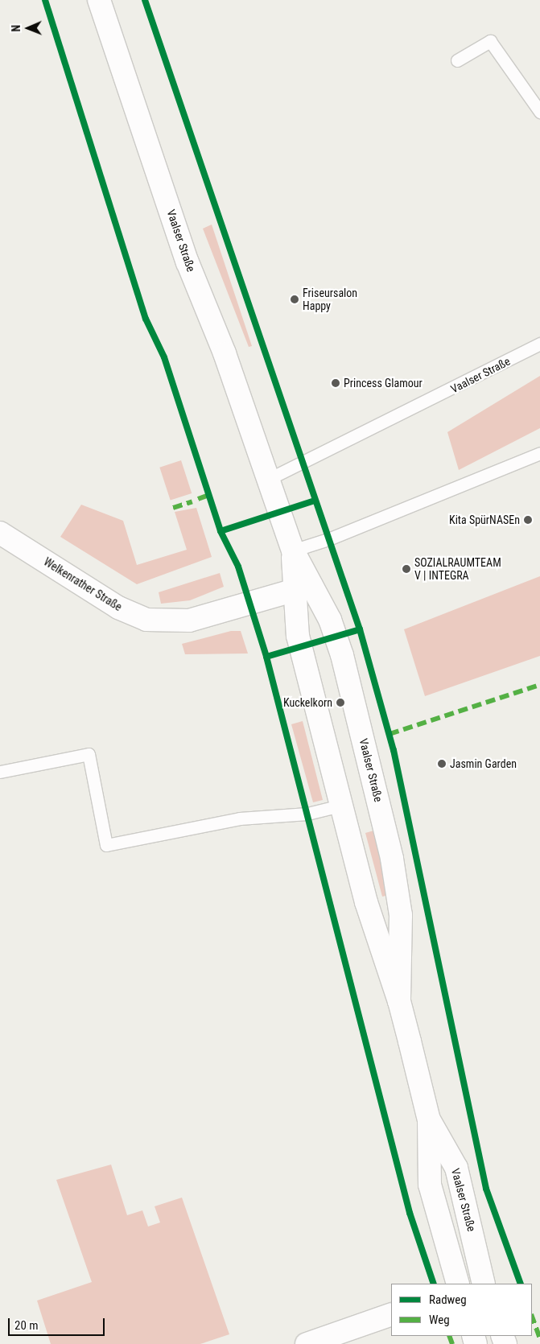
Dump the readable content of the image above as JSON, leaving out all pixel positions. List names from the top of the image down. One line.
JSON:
{"streets":{"main road":["Vaalser Straße","Welkenrather Straße"]},"crossings":[["Vaalser Straße","Welkenrather Straße"]],"places":["Friseursalon Happy","Princess Glamour","Kita SpürNASEn","SOZIALRAUMTEAM V | INTEGRA","Kuckelkorn","Jasmin Garden"],"legend":["Radweg","Weg"],"scale_bar":"20 m","north":"left"}
